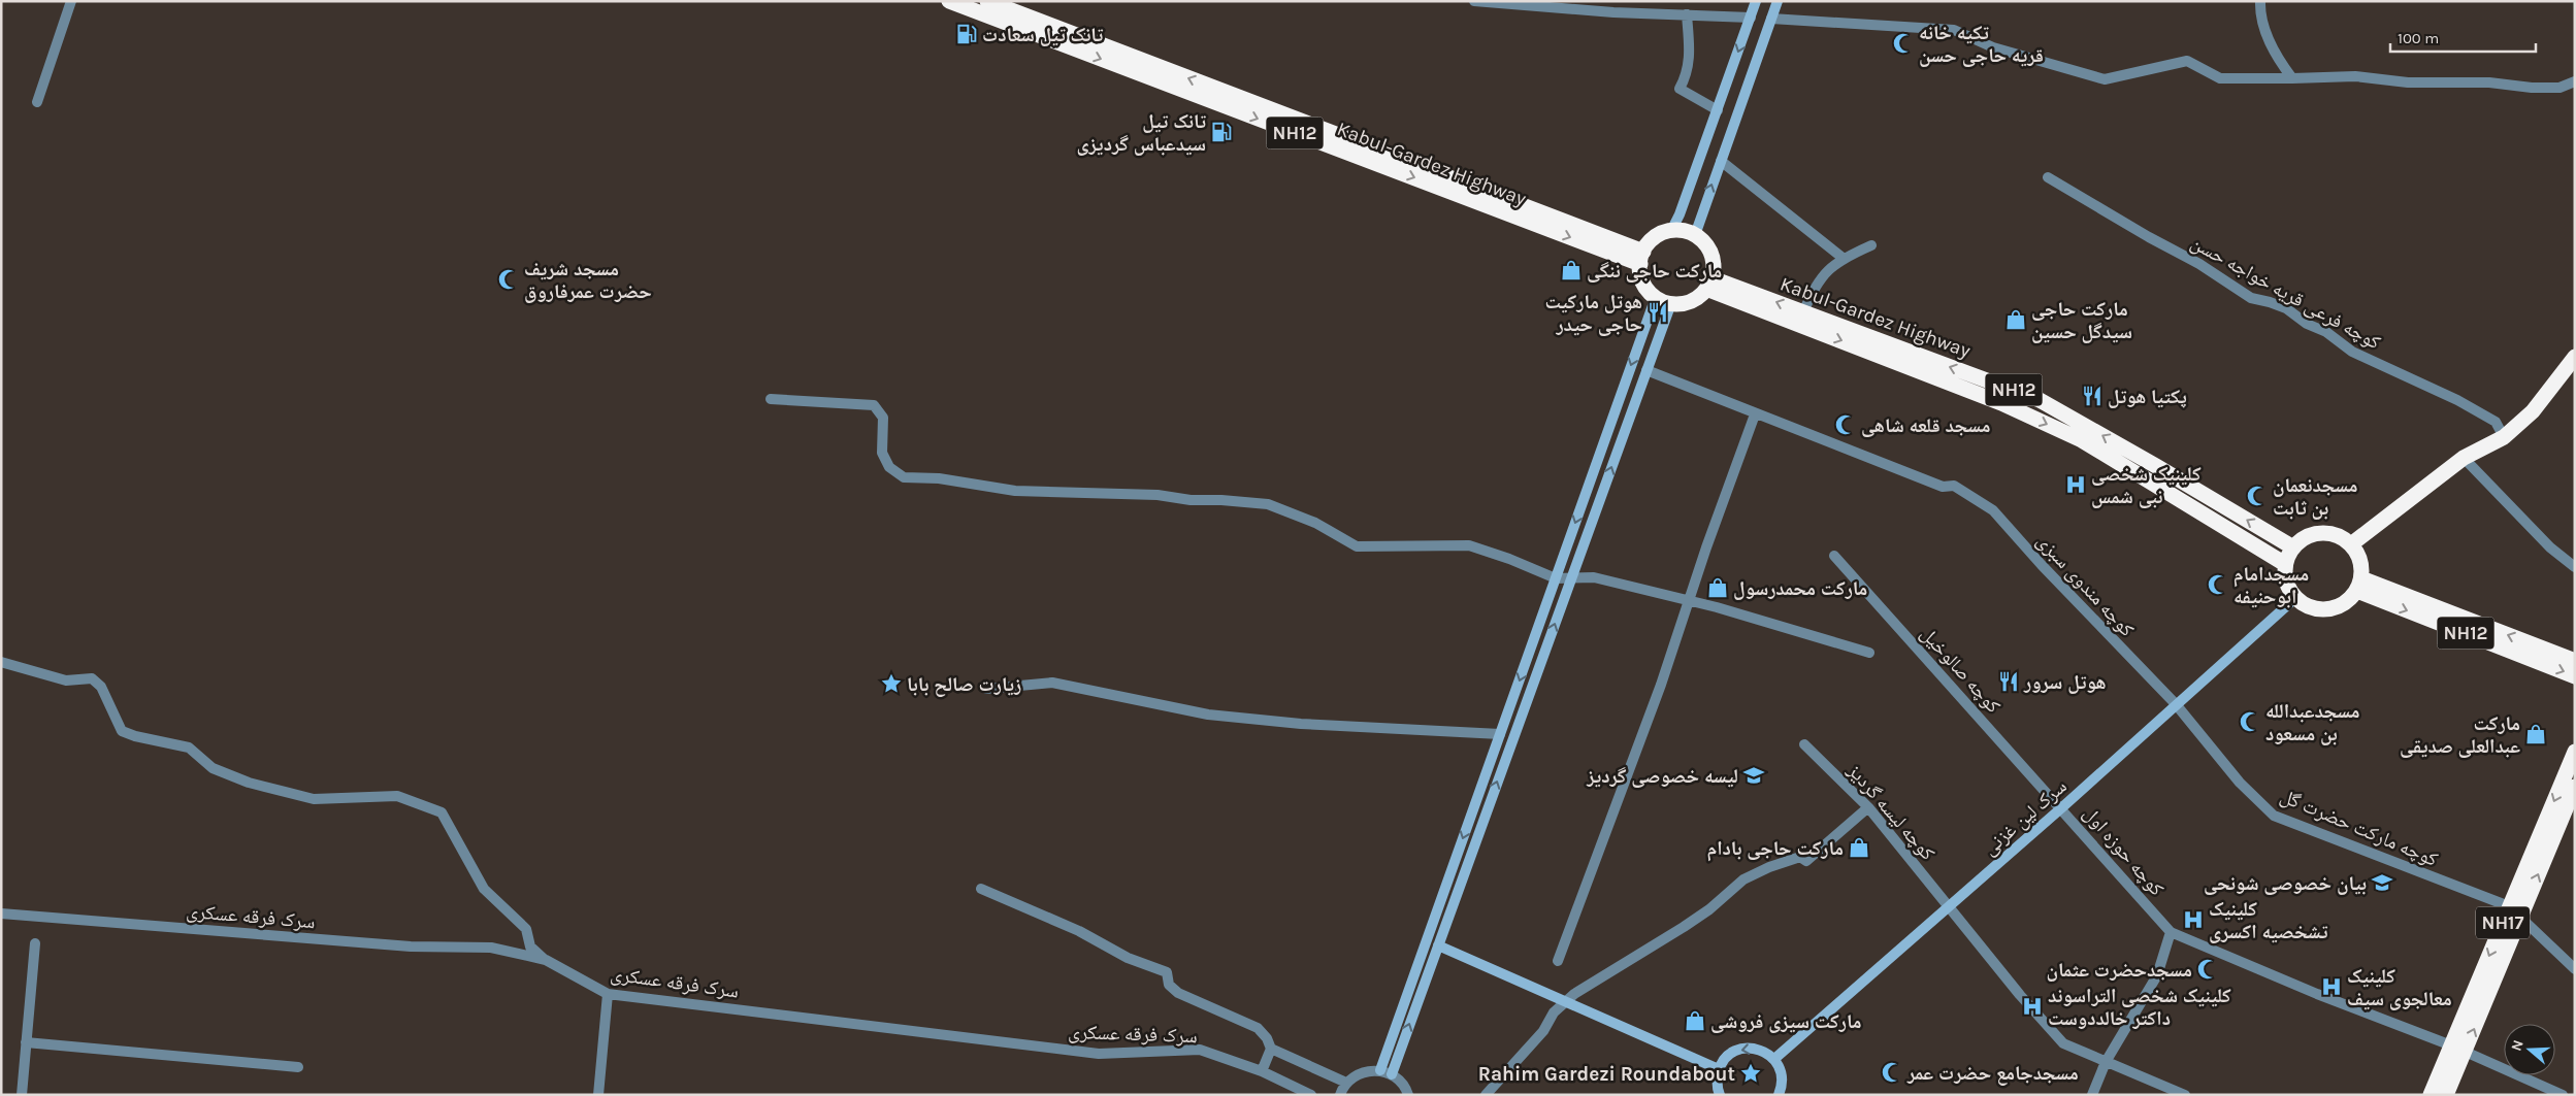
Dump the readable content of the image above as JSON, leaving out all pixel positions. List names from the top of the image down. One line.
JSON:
{"streets":{"highway":["NH12","Kabul-Gardez Highway","NH17"],"street":["کوچه فرعی قریه خواجه حسن","کوچه مندوی سبزی","کوچه صالوخیل","کوچه لیسه گردیز","سرک لین غزنی","کوچه مارکت حضرت گل","کوچه حوزه اول","سرک فرقه عسکری"]},"crossings":[["NH12","Kabul-Gardez Highway"],["NH12","سرک لین غزنی"],["Kabul-Gardez Highway","سرک لین غزنی"],["کوچه مندوی سبزی","سرک لین غزنی"],["کوچه مندوی سبزی","کوچه مارکت حضرت گل"],["کوچه صالوخیل","سرک لین غزنی"],["کوچه صالوخیل","کوچه حوزه اول"],["کوچه لیسه گردیز","سرک لین غزنی"],["سرک لین غزنی","کوچه مارکت حضرت گل"],["سرک لین غزنی","کوچه حوزه اول"],["کوچه مارکت حضرت گل","NH17"]],"places":{"fuel station":["تانک تیل سعادت","تانک تیل سیدعباس گردیزی"],"mosque":["تکیه خانه قریه حاجی حسن","مسجد شریف حضرت عمرفاروق","مسجد قلعه شاهی","مسجدنعمان بن ثابت","مسجدامام ابوحنیفه","مسجدعبدالله بن مسعود","مسجدحضرت عثمان","مسجدجامع حضرت عمر"],"shop":["مارکت حاجی ننگی","مارکت حاجی سیدگل حسین","مارکت محمدرسول","مارکت عبدالعلی صدیقی","مارکت حاجی بادام","مارکت سیزی فروشی"],"restaurant":["هوتل مارکیت حاجی حیدر","پکتیا هوتل","هوتل سرور"],"hospital":["کلینیک شخصی نبی شمس","کلینیک تشخصیه اکسری","کلینیک معالجوی سیف","کلینیک شخصی التراسوند داکتر خالددوست"],"place":["زیارت صالح بابا","Rahim Gardezi Roundabout"],"school or university":["لیسه خصوصی گردیز","بیان خصوصی شونحی"]},"scale_bar":"100 m","north":"left"}
